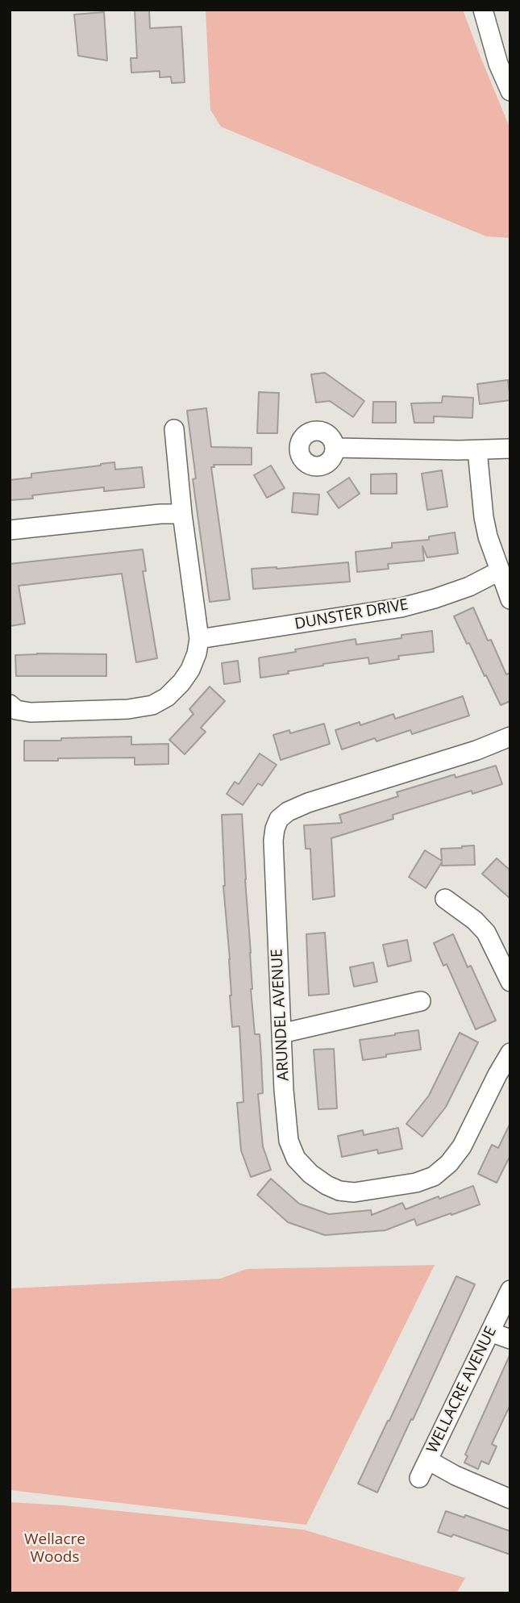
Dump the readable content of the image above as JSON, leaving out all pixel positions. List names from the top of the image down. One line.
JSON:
{"streets":{"street":["DUNSTER DRIVE","ARUNDEL AVENUE","WELLACRE AVENUE"]},"parks":["Wellacre Woods"]}
